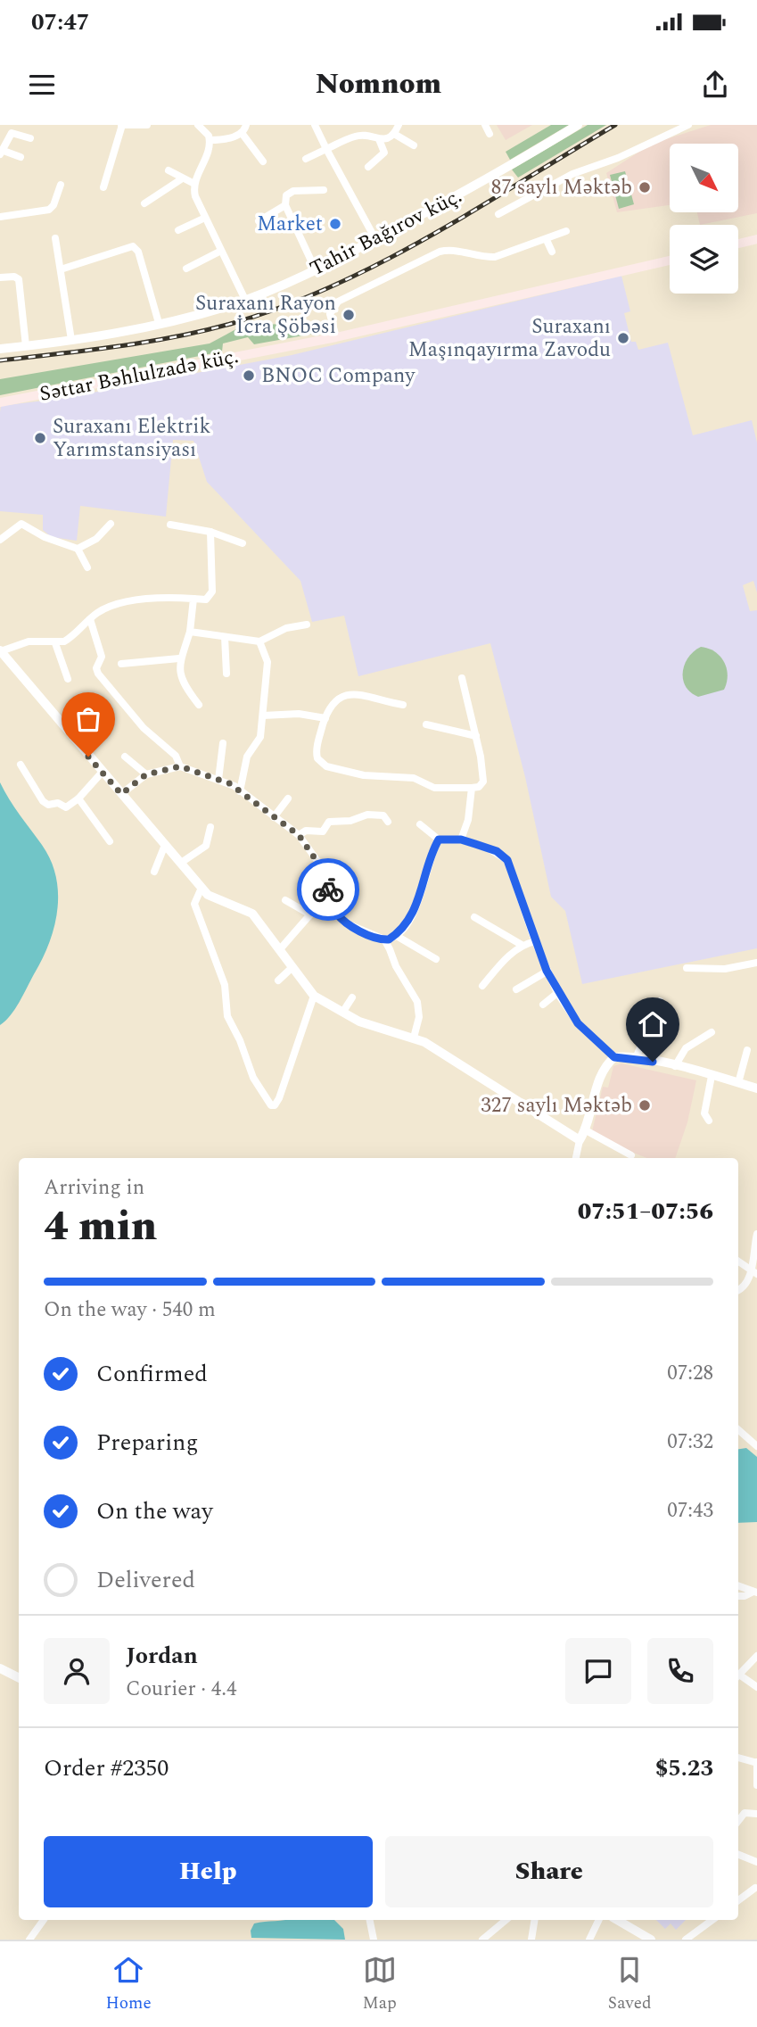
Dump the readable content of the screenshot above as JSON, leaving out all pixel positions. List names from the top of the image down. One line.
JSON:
{"streets":{"main road":["Səttar Bəhlulzadə küç."],"street":["Tahir Bağırov küç."]},"places":["87 saylı Məktəb","Market","Suraxanı Rayon İcra Şöbəsi","Suraxanı Maşınqayırma Zavodu","BNOC Company","Suraxanı Elektrik Yarımstansiyası","327 saylı Məktəb"],"north":"bottom right","page":{"status":"07:47","header":"Nomnom","heading":["4 min","Arriving in","07:51–07:56"],"panel":["Jordan","Courier · 4.4","Order #2350","$5.23"],"bar":"On the way · 540 m","list":[["Confirmed","07:28"],["Preparing","07:32"],["On the way","07:43"],"Delivered"],"buttons":["Help","Share"],"tabs":["Home","Map","Saved"]}}
